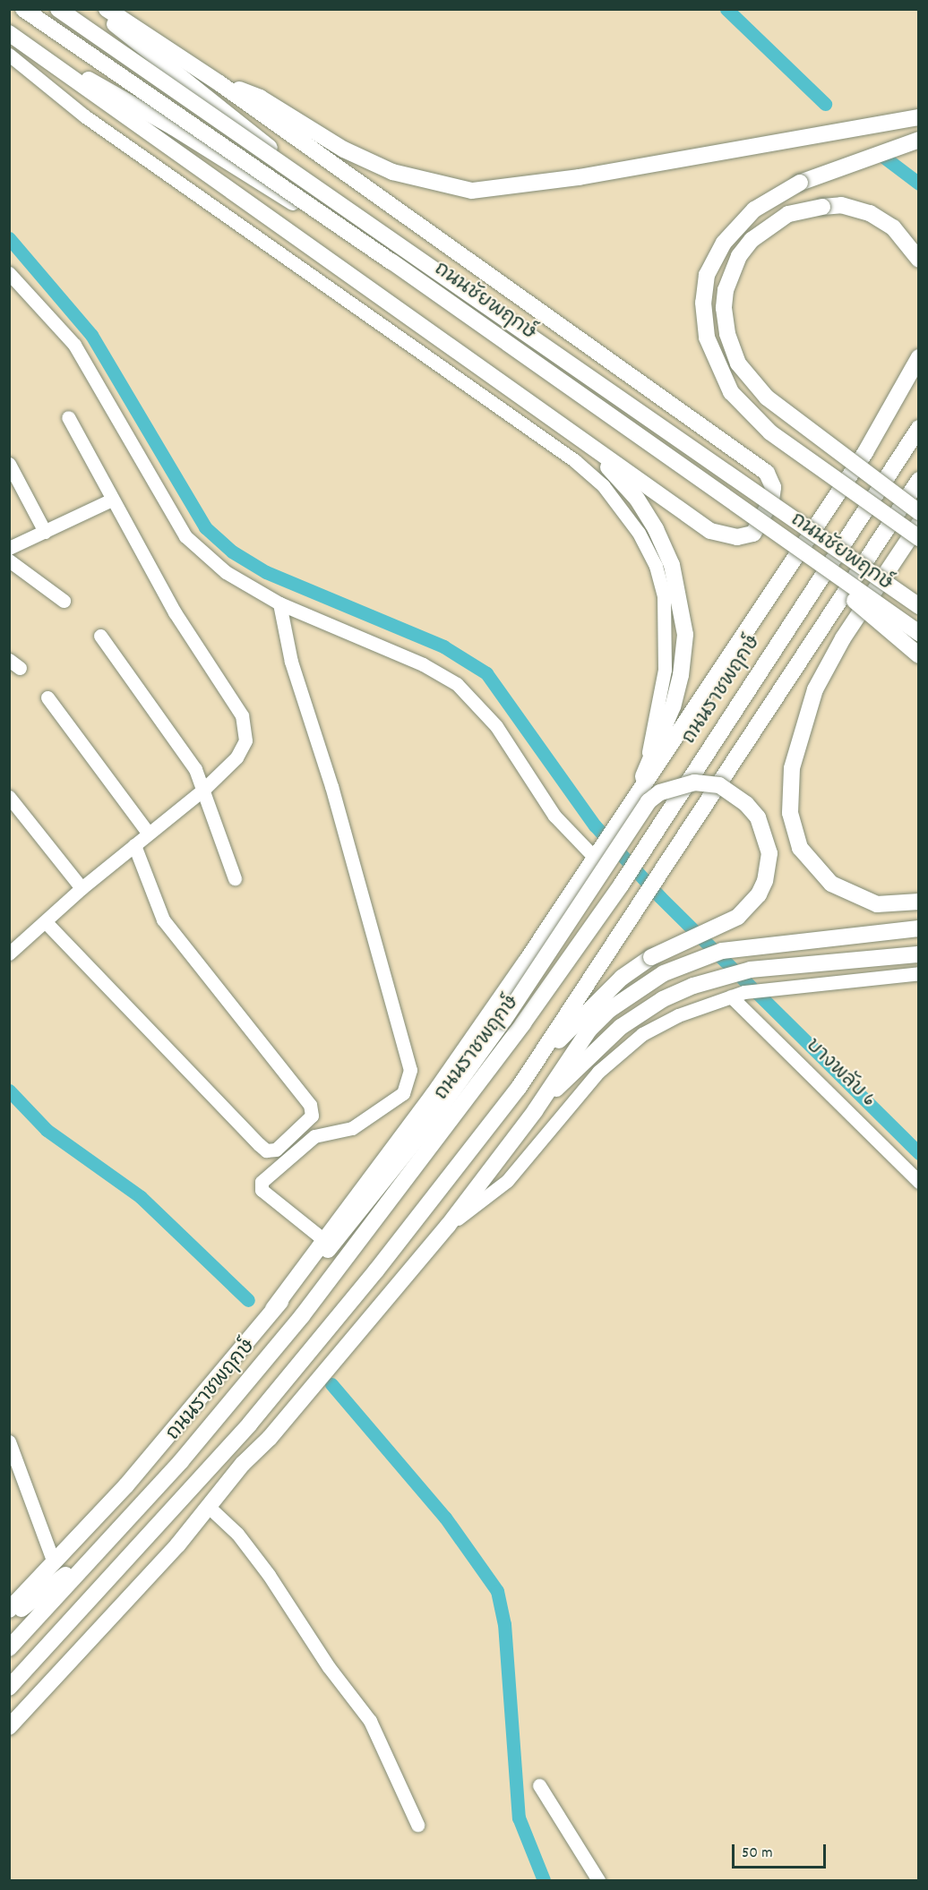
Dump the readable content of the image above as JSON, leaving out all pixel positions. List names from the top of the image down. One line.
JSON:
{"streets":{"main road":["ถนนชัยพฤกษ์","ถนนราชพฤกษ์"],"street":["บางพลับ 6"]},"scale_bar":"50 m"}
